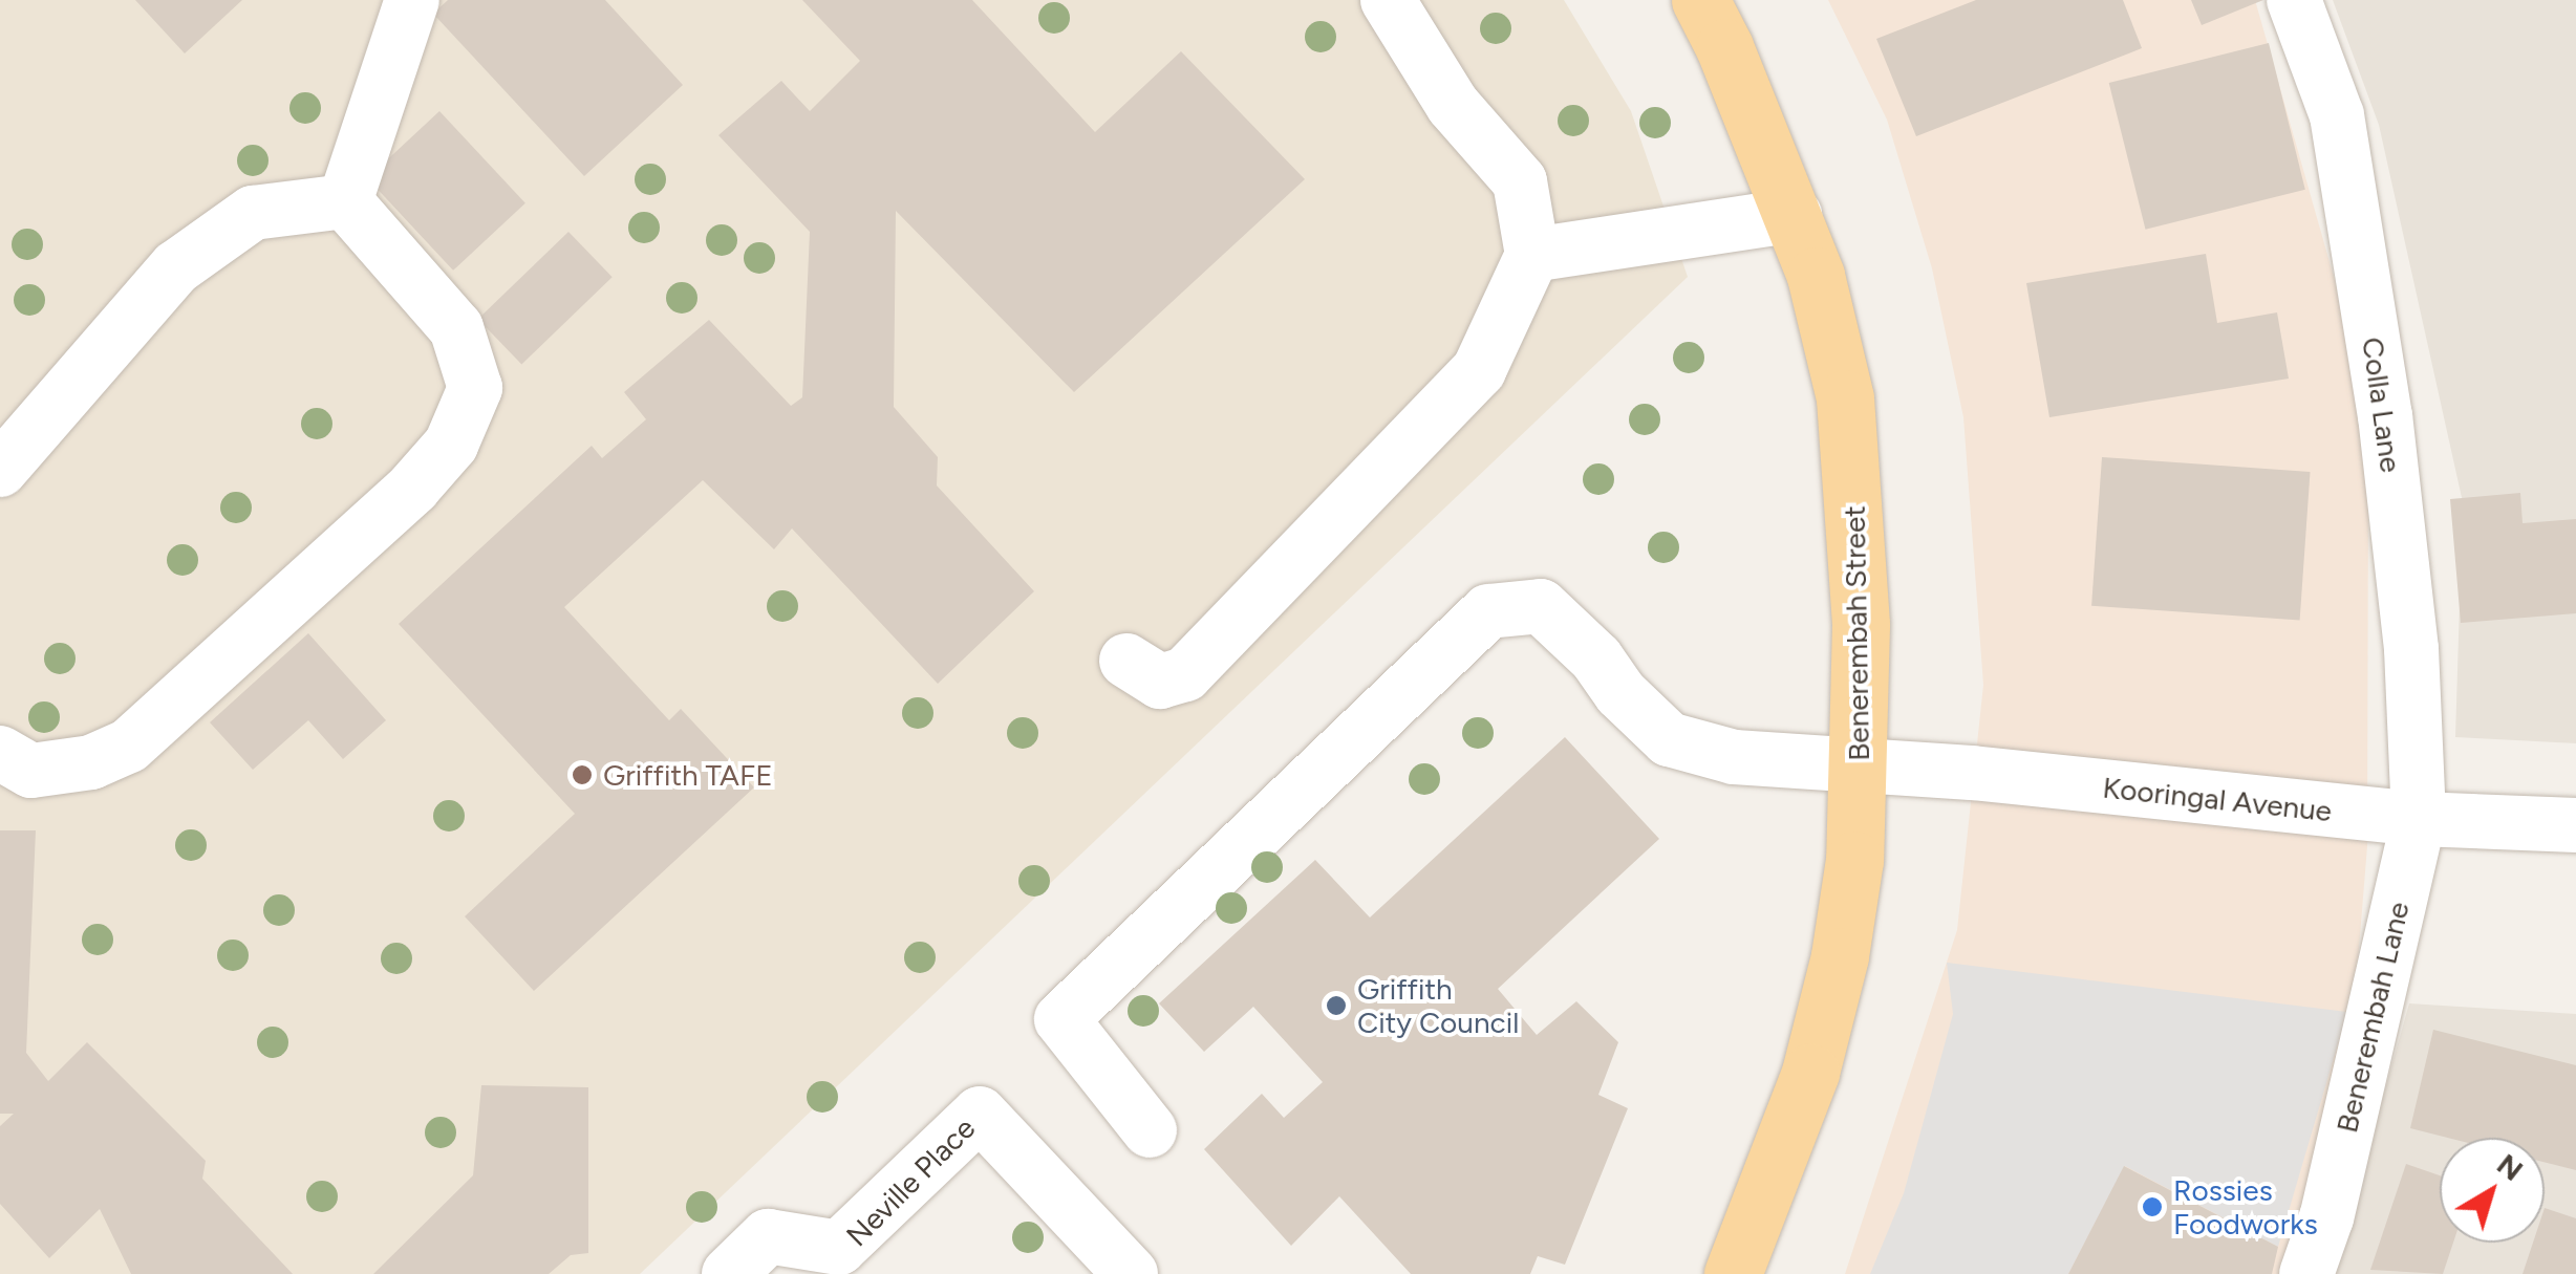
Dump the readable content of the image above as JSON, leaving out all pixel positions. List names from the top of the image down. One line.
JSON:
{"streets":{"main road":["Benerembah Street"],"street":["Colla Lane","Kooringal Avenue","Benerembah Lane","Neville Place"]},"crossings":[["Colla Lane","Kooringal Avenue"],["Colla Lane","Benerembah Lane"],["Benerembah Street","Kooringal Avenue"],["Kooringal Avenue","Benerembah Lane"]],"places":["Griffith TAFE","Griffith City Council","Rossies Foodworks"],"north":"top right"}
